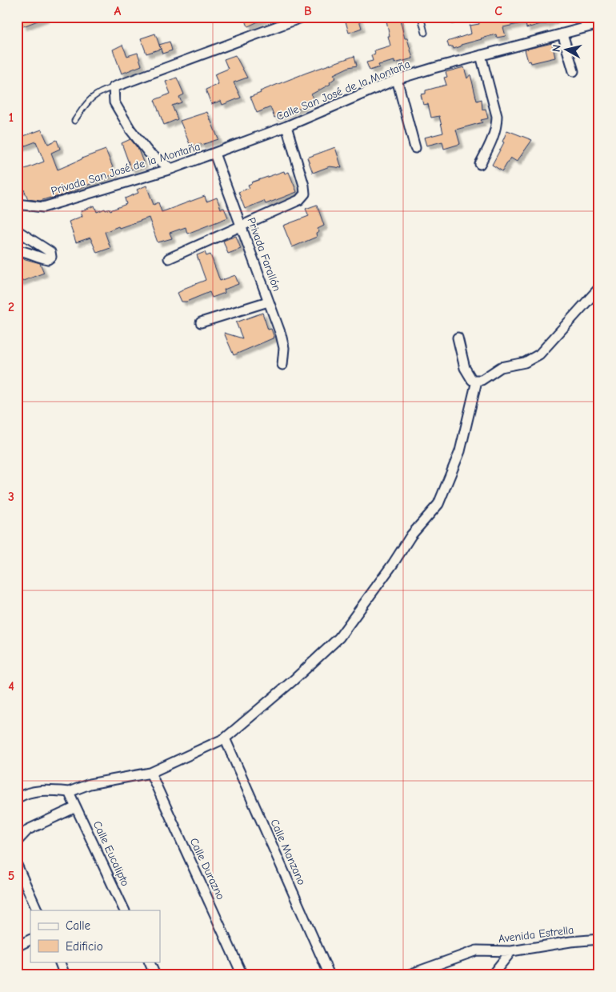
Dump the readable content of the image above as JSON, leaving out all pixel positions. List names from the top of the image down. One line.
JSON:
{"streets":{"street":["Calle San José de la Montaña","Privada San José de la Montaña","Privada Farallón","Calle Manzano","Calle Eucalipto","Calle Durazno","Avenida Estrella"]},"crossings":[["Calle San José de la Montaña","Privada San José de la Montaña"],["Calle San José de la Montaña","Privada Farallón"],["Privada San José de la Montaña","Privada Farallón"]],"legend":["Calle","Edificio"],"north":"left","grid":{"columns":["A","B","C"],"rows":["1","2","3","4","5"]}}
